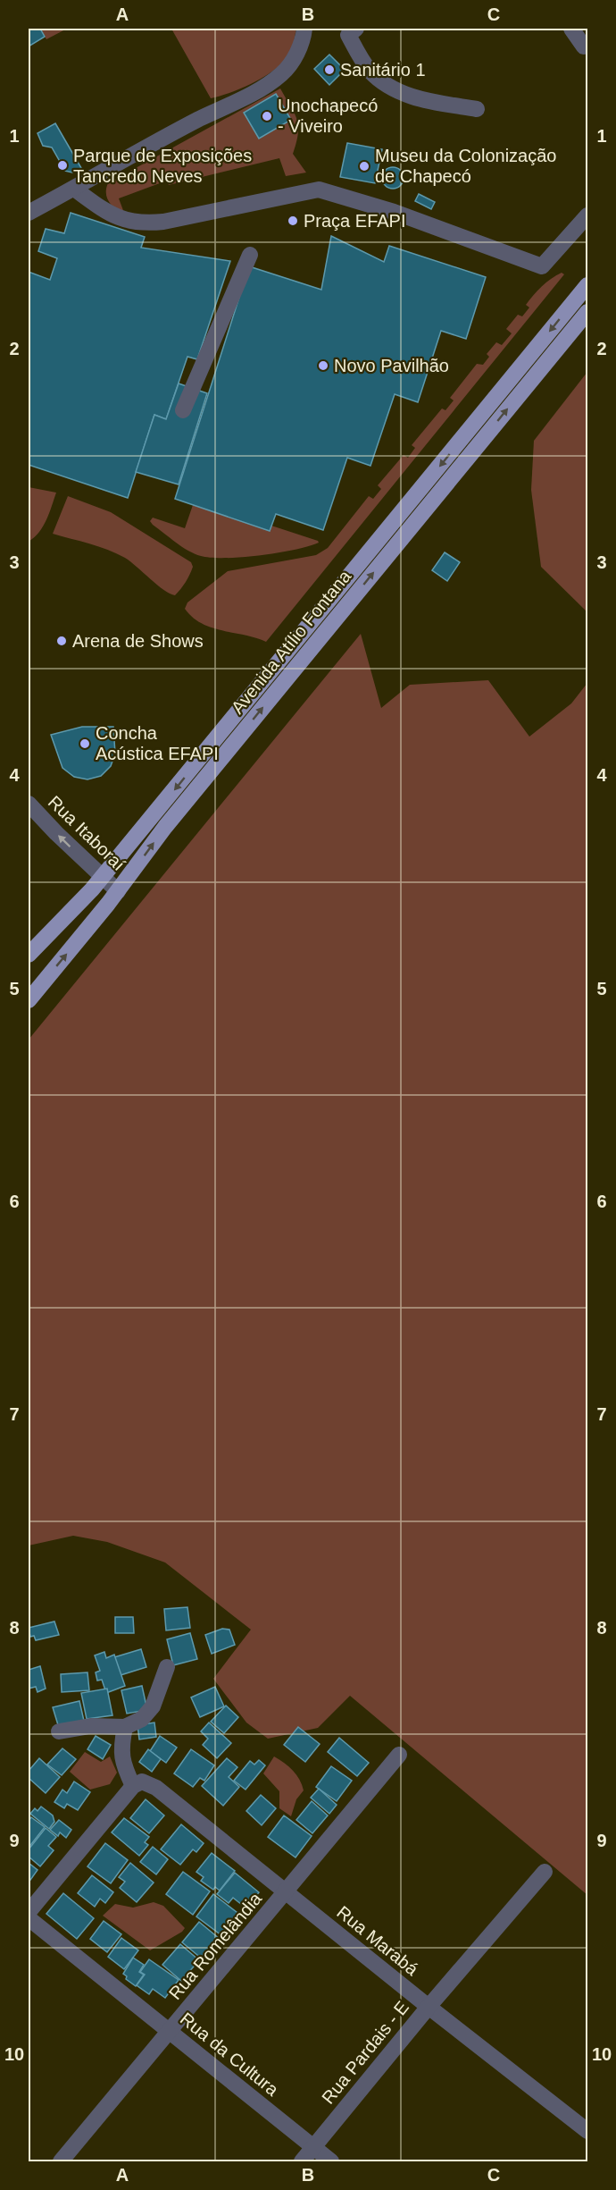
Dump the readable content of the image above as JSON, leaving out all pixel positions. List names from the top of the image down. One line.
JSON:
{"streets":{"main road":["Avenida Atílio Fontana"],"street":["Rua Itaboraí","Rua Marabá","Rua Romelândia","Rua Pardais - E","Rua da Cultura"]},"crossings":[["Avenida Atílio Fontana","Rua Itaboraí"],["Rua Marabá","Rua Romelândia"],["Rua Marabá","Rua Pardais - E"],["Rua Romelândia","Rua da Cultura"],["Rua Pardais - E","Rua da Cultura"]],"one_way":["Rua Itaboraí"],"places":["Sanitário 1","Unochapecó - Viveiro","Parque de Exposições Tancredo Neves","Museu da Colonização de Chapecó","Praça EFAPI","Novo Pavilhão","Arena de Shows","Concha Acústica EFAPI"],"grid":{"columns":["A","B","C"],"rows":["1","2","3","4","5","6","7","8","9","10"]}}
